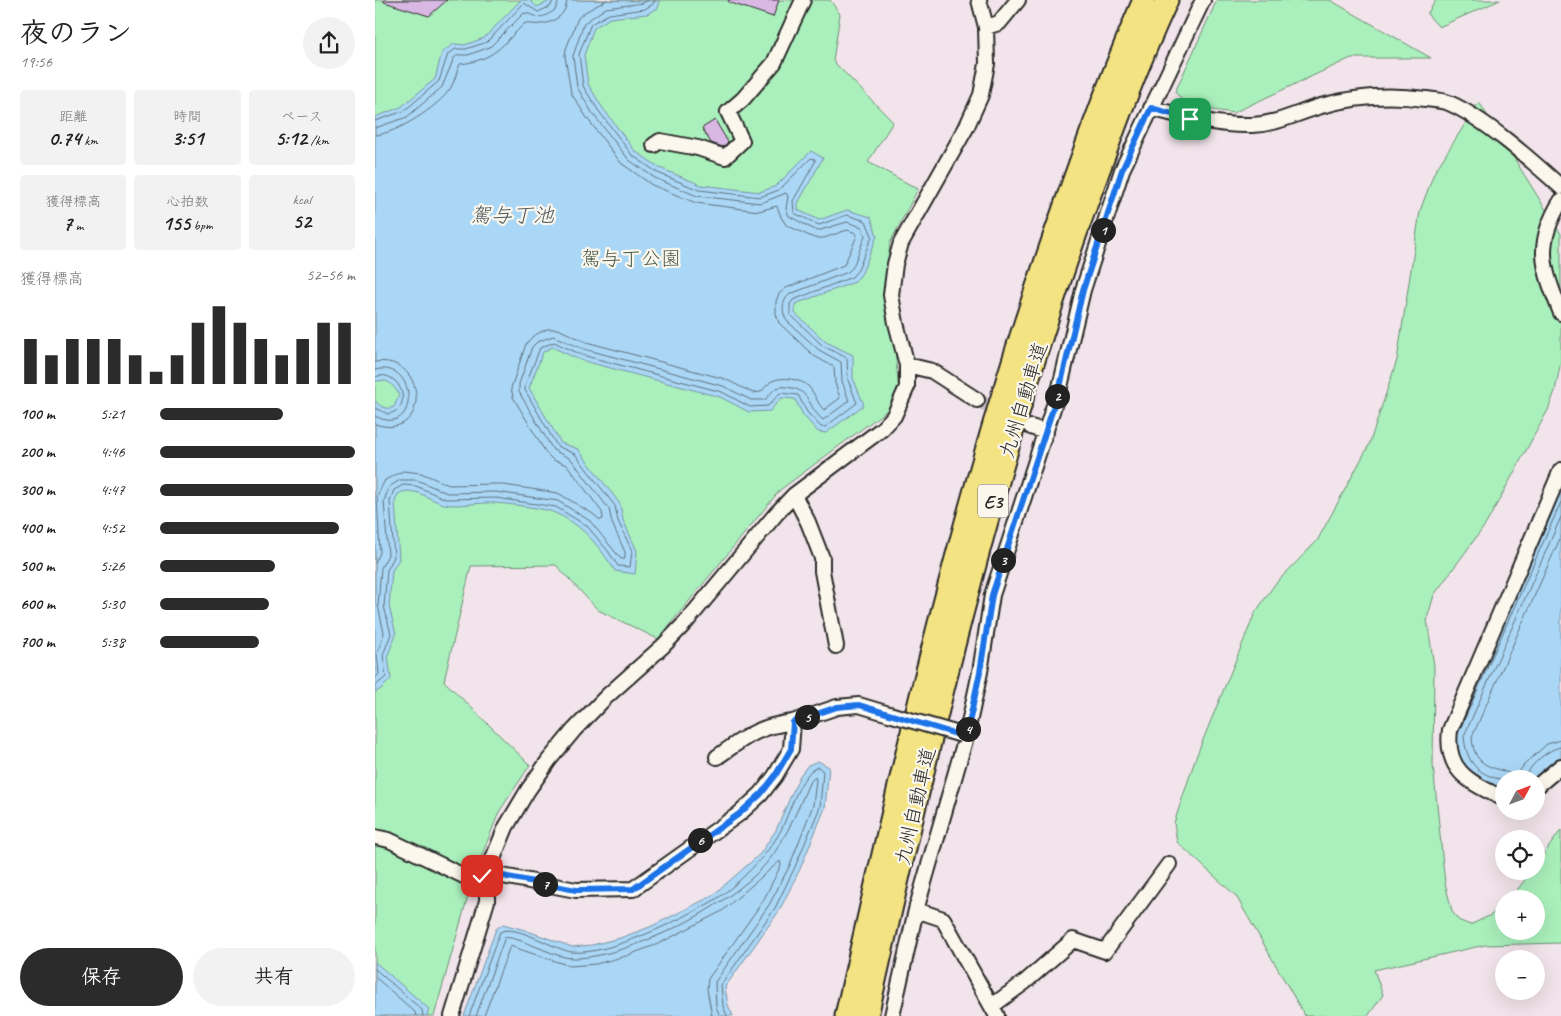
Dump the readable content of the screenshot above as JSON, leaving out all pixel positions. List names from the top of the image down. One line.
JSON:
{"streets":{"highway":["九州自動車道","E3"]},"water":["駕与丁池"],"parks":["駕与丁公園"],"north":"top right","page":{"heading":["夜のラン","19:56"],"stats":[["距離","0.74 km"],["時間","3:51"],["ペース","5:12 /km"],["獲得標高","7 m"],["心拍数","155 bpm"],["kcal","52"]],"pins":["1","2","3","5","4","6","7"],"chart":["獲得標高","52–56 m"],"list":[{"name":"100 m","note":"5:21"},{"name":"200 m","note":"4:46"},{"name":"300 m","note":"4:47"},{"name":"400 m","note":"4:52"},{"name":"500 m","note":"5:26"},{"name":"600 m","note":"5:30"},{"name":"700 m","note":"5:38"}],"map_buttons":["+","−"],"buttons":["保存","共有"]}}
